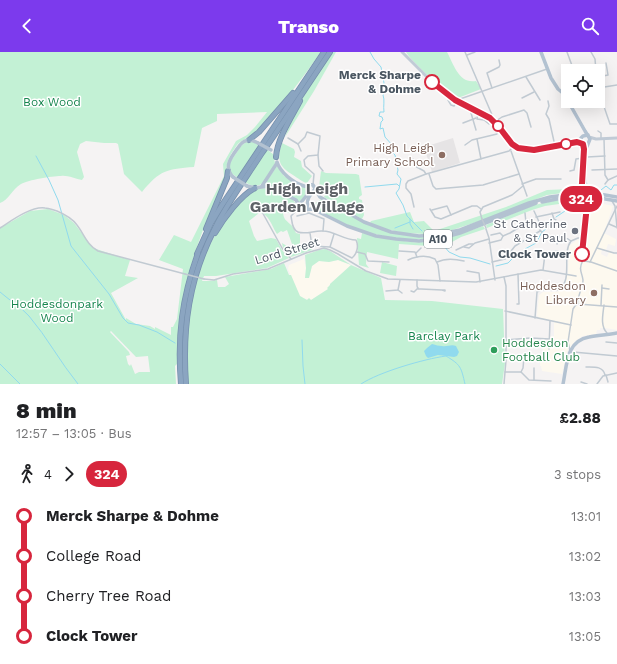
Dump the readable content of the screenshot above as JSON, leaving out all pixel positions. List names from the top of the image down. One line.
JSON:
{"streets":{"main road":["A10"],"street":["Lord Street"]},"districts":["High Leigh Garden Village"],"parks":["Box Wood","Hoddesdonpark Wood","Barclay Park"],"places":["Merck Sharpe & Dohme","High Leigh Primary School","St Catherine & St Paul","Clock Tower","Hoddesdon Library","Hoddesdon Football Club"],"lines":["bus line 324"],"page":{"header":"Transo","on_map":"324","heading":["8 min","12:57 – 13:05 · Bus","£2.88"],"legs":["4","324","3 stops"],"list":[{"name":"Merck Sharpe & Dohme","value":"13:01"},{"name":"College Road","value":"13:02"},{"name":"Cherry Tree Road","value":"13:03"},{"name":"Clock Tower","value":"13:05"}]}}
